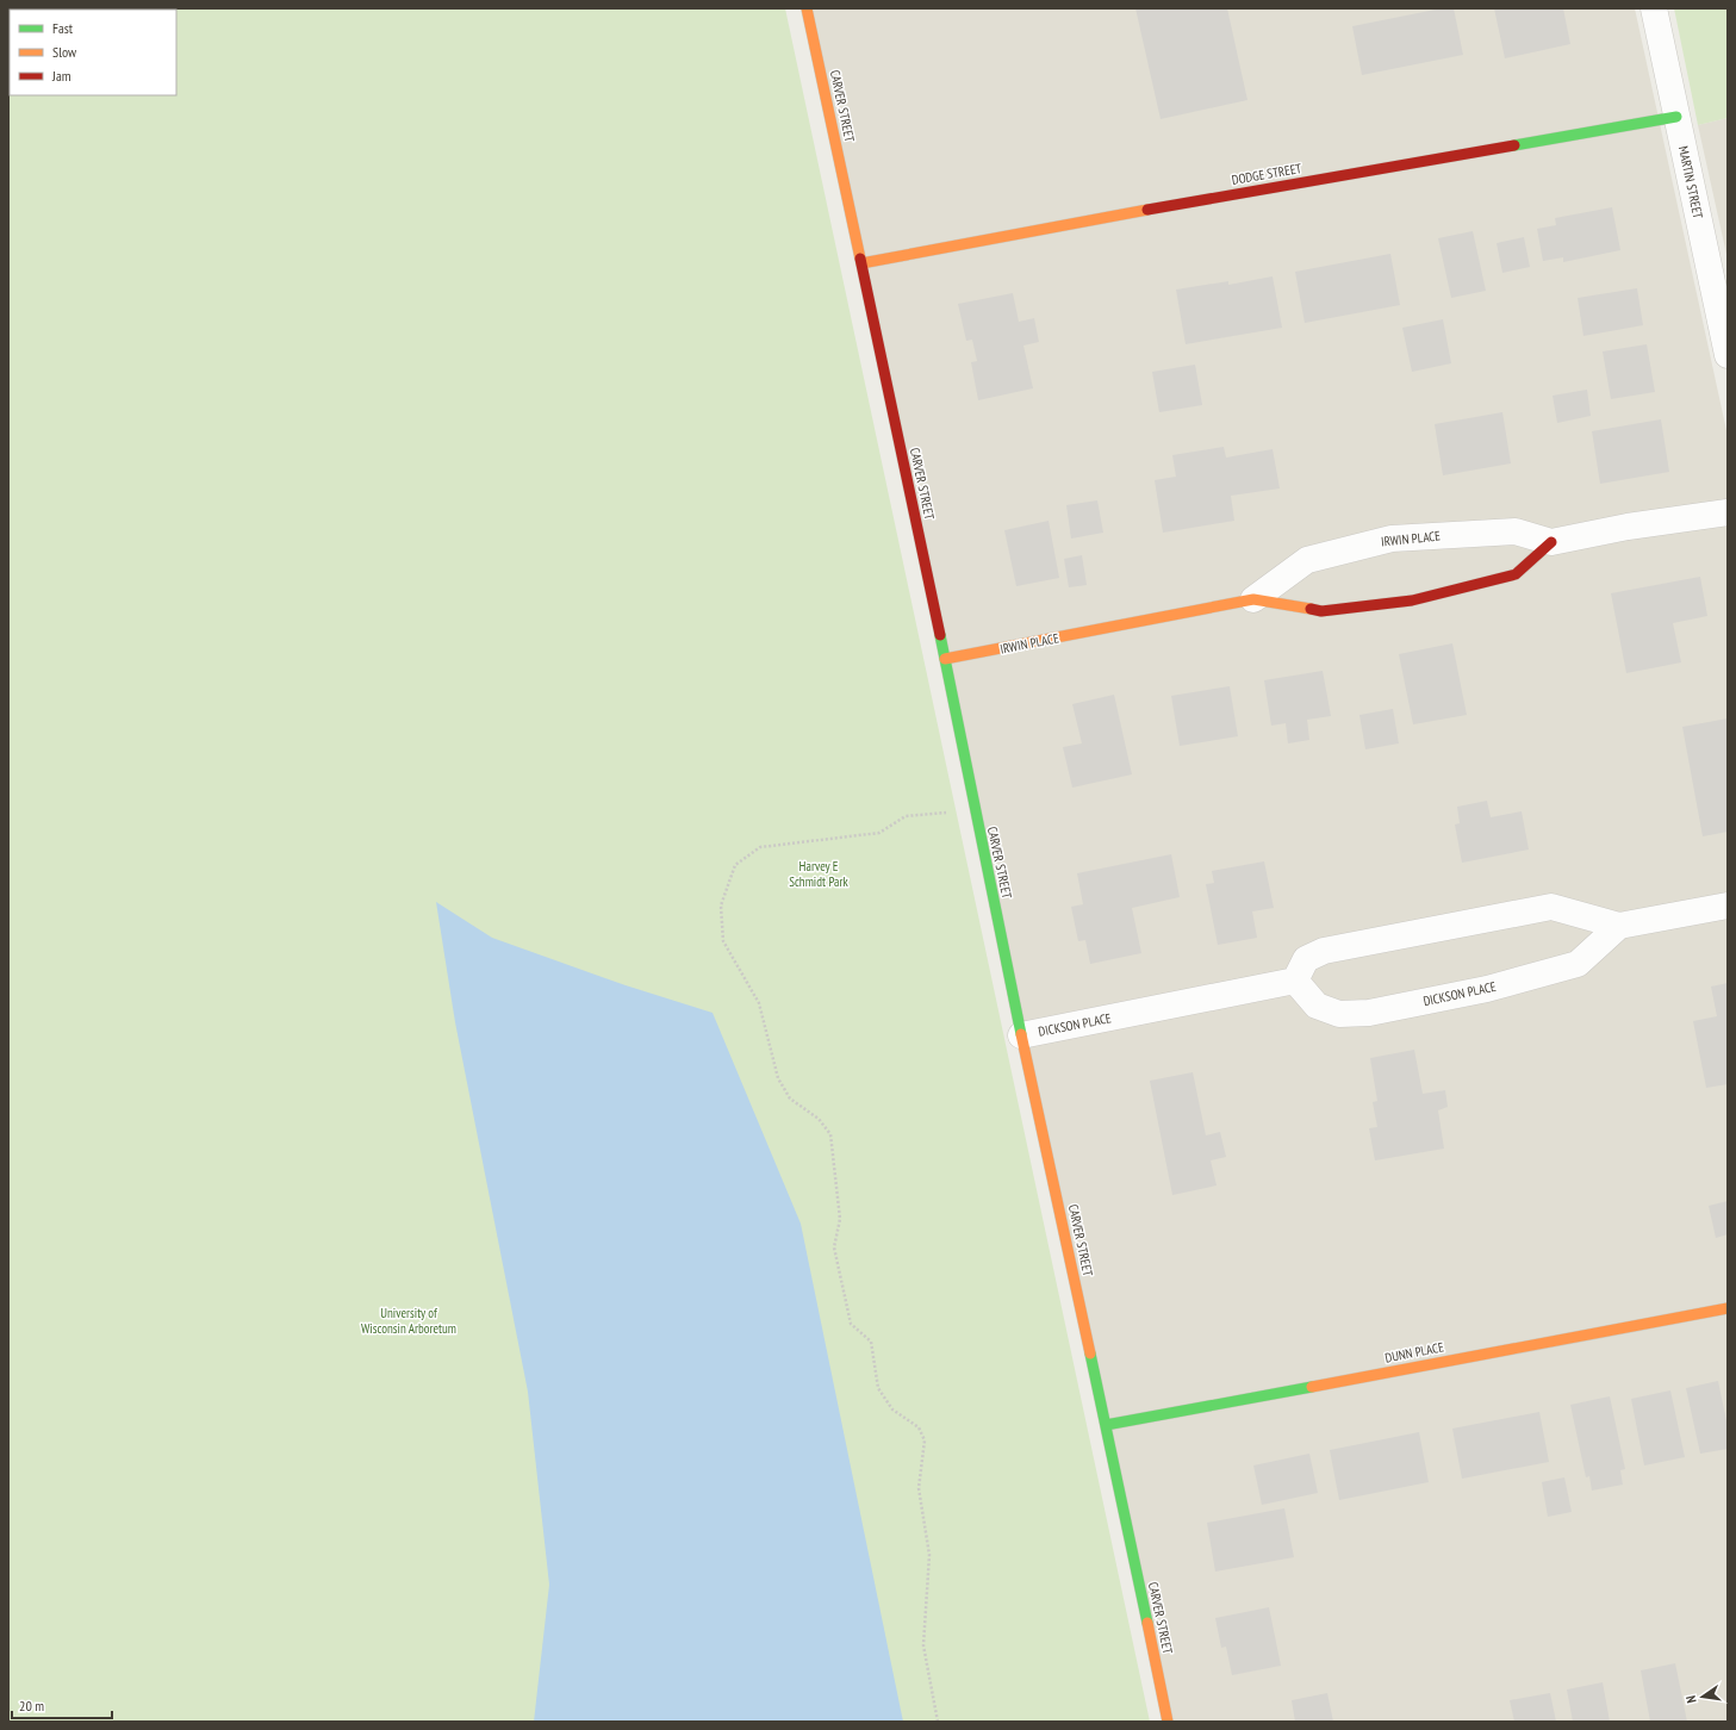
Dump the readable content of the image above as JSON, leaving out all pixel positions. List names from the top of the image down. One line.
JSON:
{"streets":{"street":["CARVER STREET","DODGE STREET","MARTIN STREET","IRWIN PLACE","DICKSON PLACE","DUNN PLACE"]},"crossings":[["CARVER STREET","DODGE STREET"],["CARVER STREET","IRWIN PLACE"],["CARVER STREET","DICKSON PLACE"],["CARVER STREET","DUNN PLACE"],["DODGE STREET","MARTIN STREET"]],"parks":["Harvey E Schmidt Park","University of Wisconsin Arboretum"],"legend":["Fast","Slow","Jam"],"scale_bar":"20 m","north":"left"}
